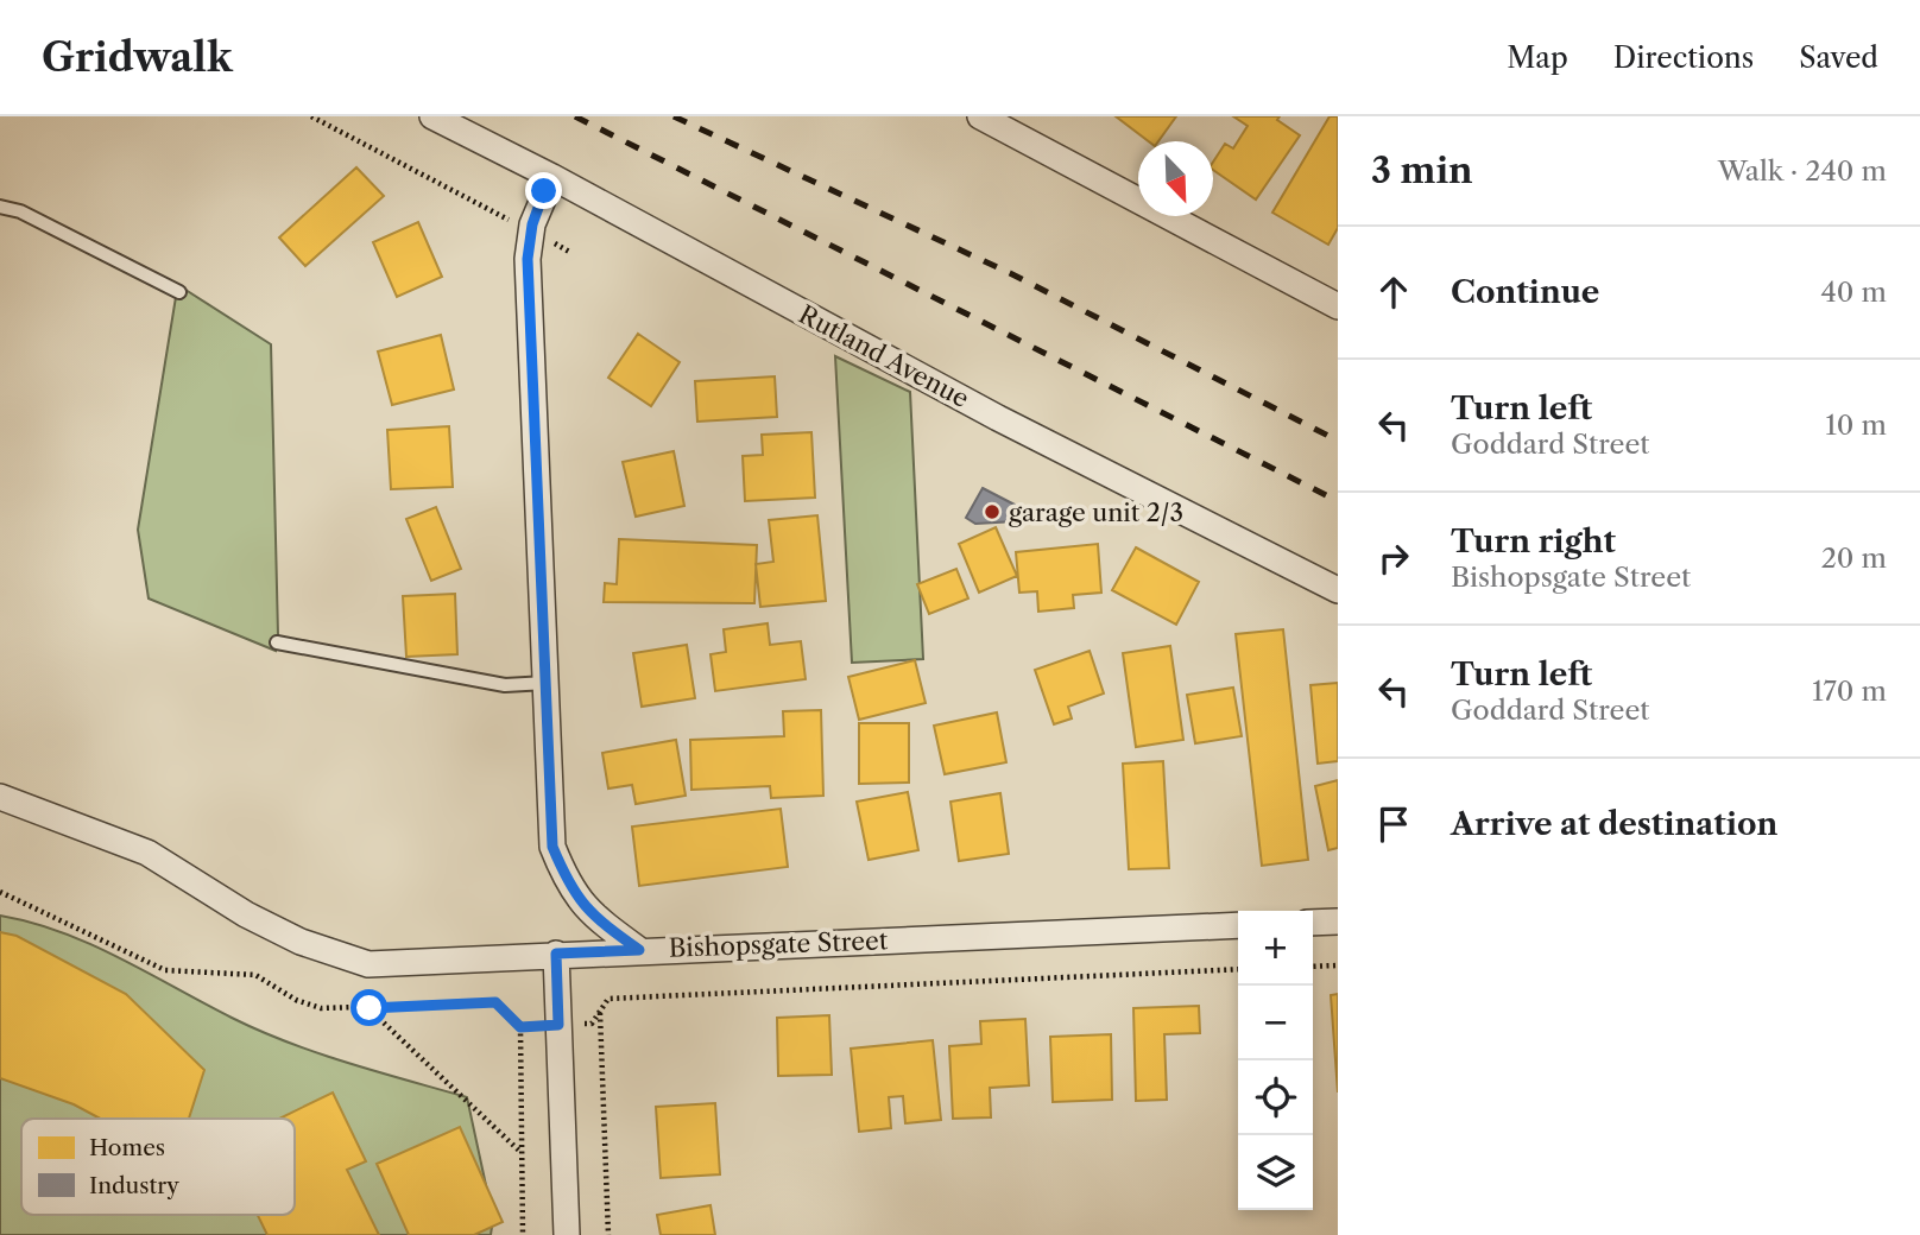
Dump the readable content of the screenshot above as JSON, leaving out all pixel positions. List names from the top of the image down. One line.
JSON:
{"streets":{"street":["Rutland Avenue","Bishopsgate Street"]},"places":["garage unit 2/3"],"legend":["Homes","Industry"],"north":"bottom right","page":{"header":"Gridwalk","nav":["Map","Directions","Saved"],"heading":["3 min","Walk · 240 m"],"list":[["Continue","40 m"],["Turn left","Goddard Street","10 m"],["Turn right","Bishopsgate Street","20 m"],["Turn left","Goddard Street","170 m"],"Arrive at destination"],"map_buttons":["+","−"]}}
